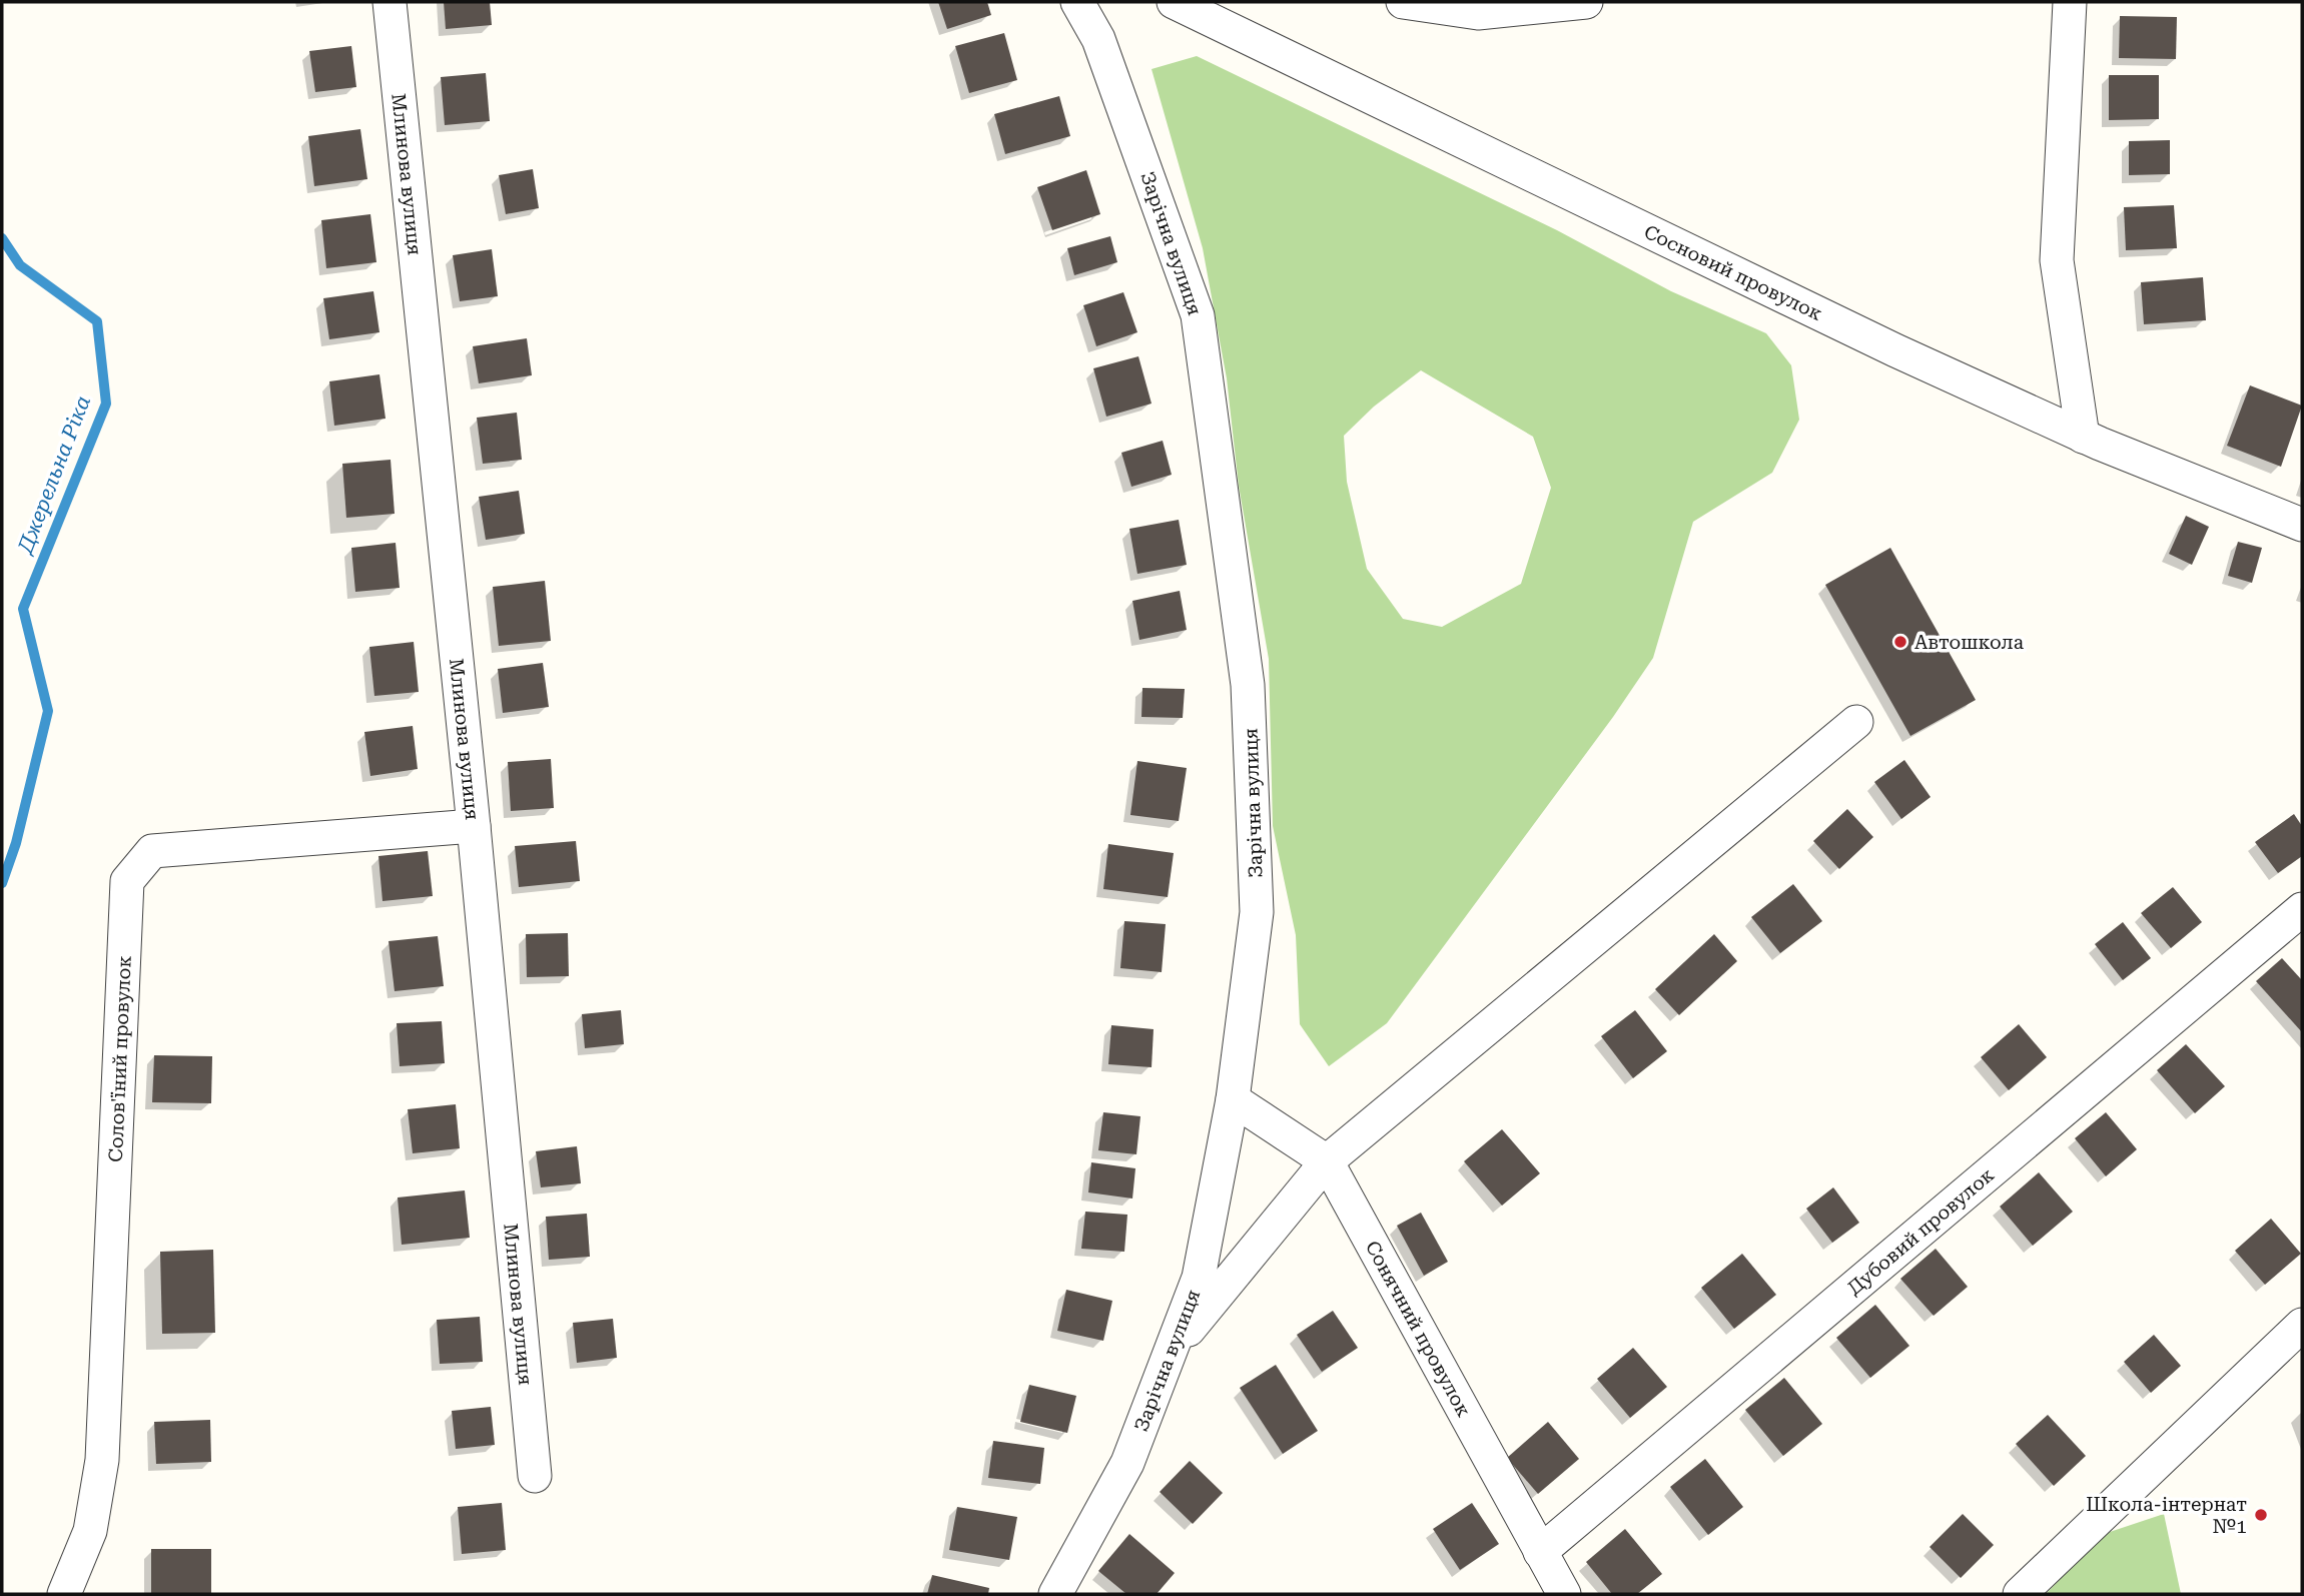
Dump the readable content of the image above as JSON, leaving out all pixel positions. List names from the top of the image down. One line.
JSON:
{"streets":{"street":["Млинова вулиця","Зарічна вулиця","Сосновий провулок","Солов'їний провулок","Дубовий провулок","Сонячний провулок"]},"crossings":[["Млинова вулиця","Солов'їний провулок"],["Зарічна вулиця","Сонячний провулок"],["Дубовий провулок","Сонячний провулок"]],"water":["Джерельна Ріка"],"places":["Автошкола","Школа-інтернат №1"]}
